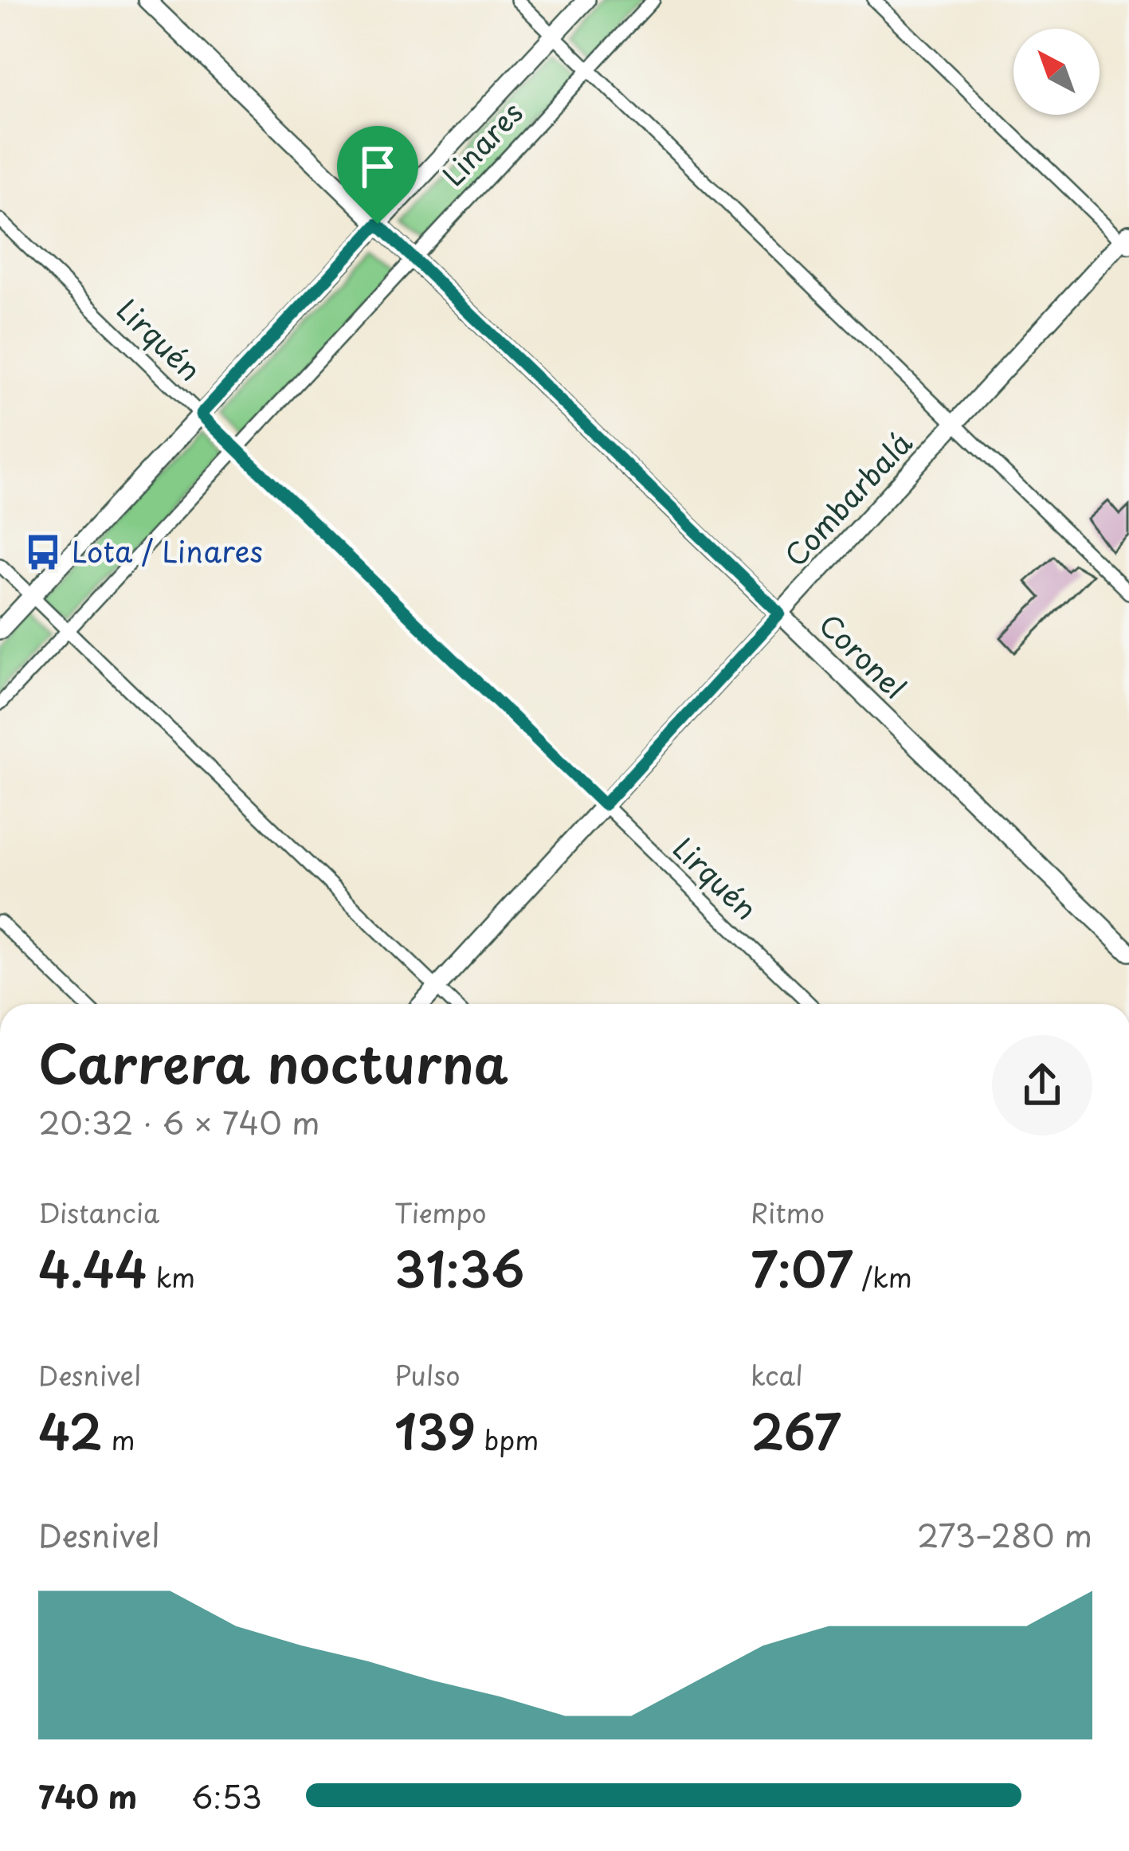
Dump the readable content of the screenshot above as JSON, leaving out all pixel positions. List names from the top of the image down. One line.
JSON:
{"streets":{"street":["Linares","Lirquén","Combarbalá","Coronel"]},"crossings":[["Linares","Lirquén"],["Linares","Coronel"],["Lirquén","Combarbalá"],["Combarbalá","Coronel"]],"places":{"bus stop":["Lota / Linares"]},"north":"top left","page":{"heading":["Carrera nocturna","20:32 · 6 × 740 m"],"stats":[["Distancia","4.44 km"],["Tiempo","31:36"],["Ritmo","7:07 /km"],["Desnivel","42 m"],["Pulso","139 bpm"],["kcal","267"]],"chart":["Desnivel","273–280 m"],"list":[{"name":"740 m","note":"6:53"}]}}
